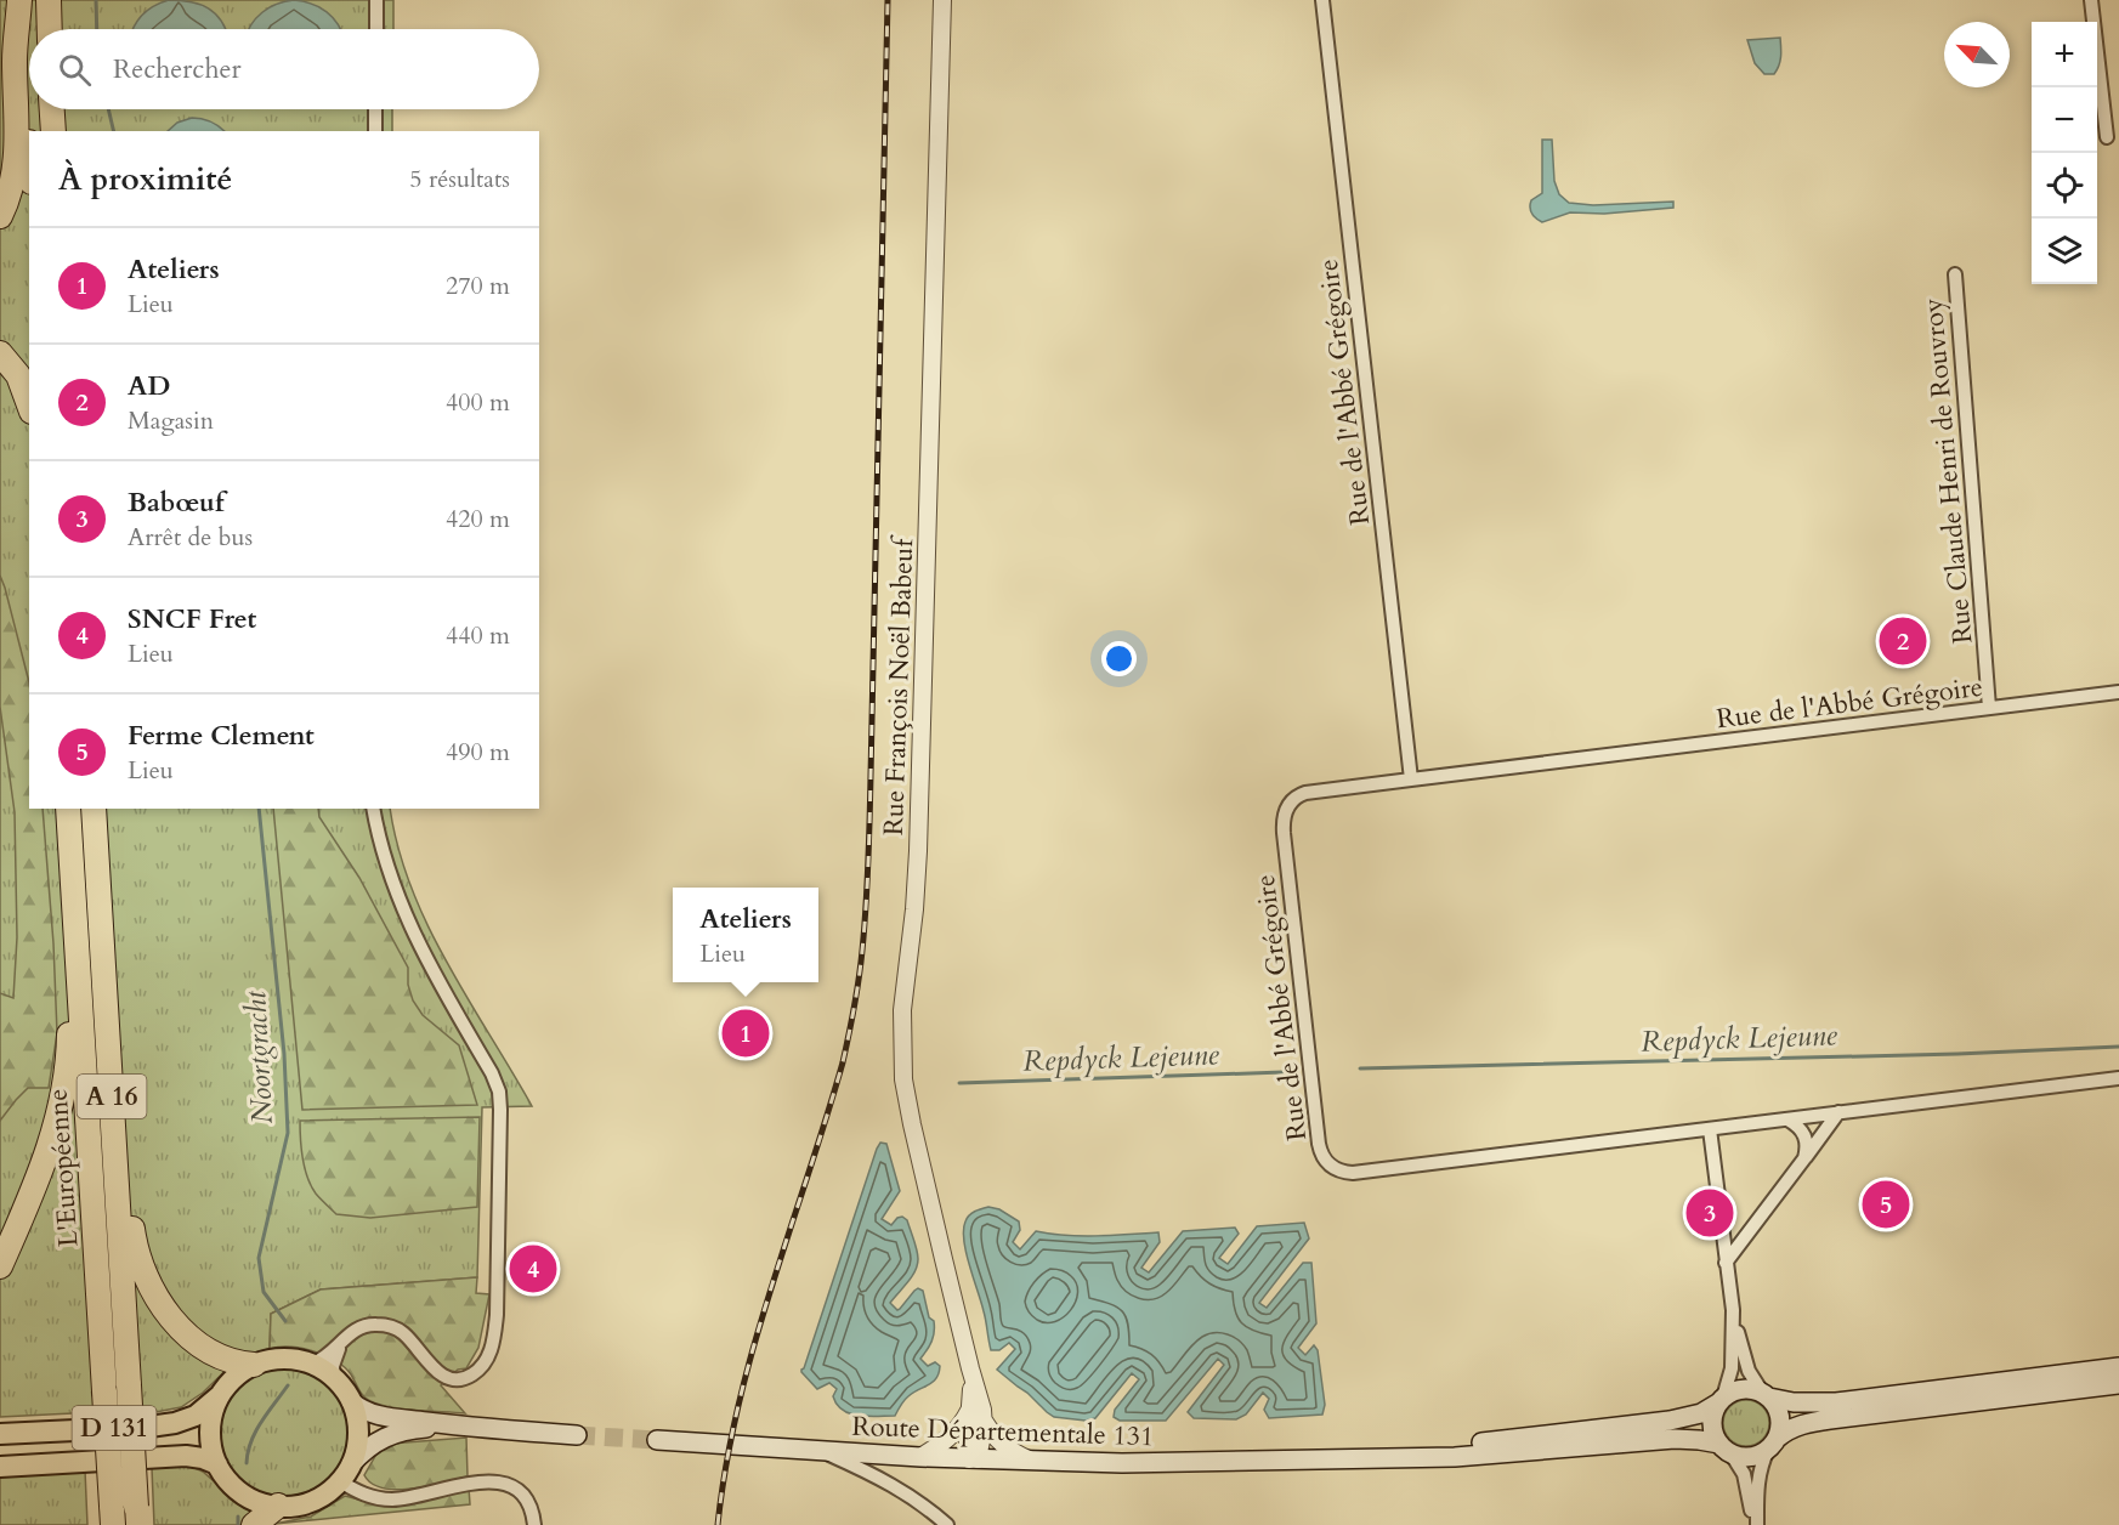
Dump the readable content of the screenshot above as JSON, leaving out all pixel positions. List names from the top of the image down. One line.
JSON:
{"streets":{"highway":["A 16","L'Européenne"],"main road":["D 131","Route Départementale 131"],"street":["Rue de l'Abbé Grégoire","Rue Claude Henri de Rouvroy","Rue François Noël Babeuf"]},"crossings":[["Rue de l'Abbé Grégoire","Rue Claude Henri de Rouvroy"],["Rue François Noël Babeuf","Route Départementale 131"]],"water":["Repdyck Lejeune","Noortgracht"],"north":"top left","page":{"map_buttons":["+","−"],"search":"Rechercher","heading":["À proximité","5 résultats"],"list":[{"mark":"1","name":"Ateliers","note":"Lieu","value":"270 m"},{"mark":"2","name":"AD","note":"Magasin","value":"400 m"},{"mark":"3","name":"Babœuf","note":"Arrêt de bus","value":"420 m"},{"mark":"4","name":"SNCF Fret","note":"Lieu","value":"440 m"},{"mark":"5","name":"Ferme Clement","note":"Lieu","value":"490 m"}],"pins":["2","1","5","3","4"],"popup":["Ateliers","Lieu"]}}
